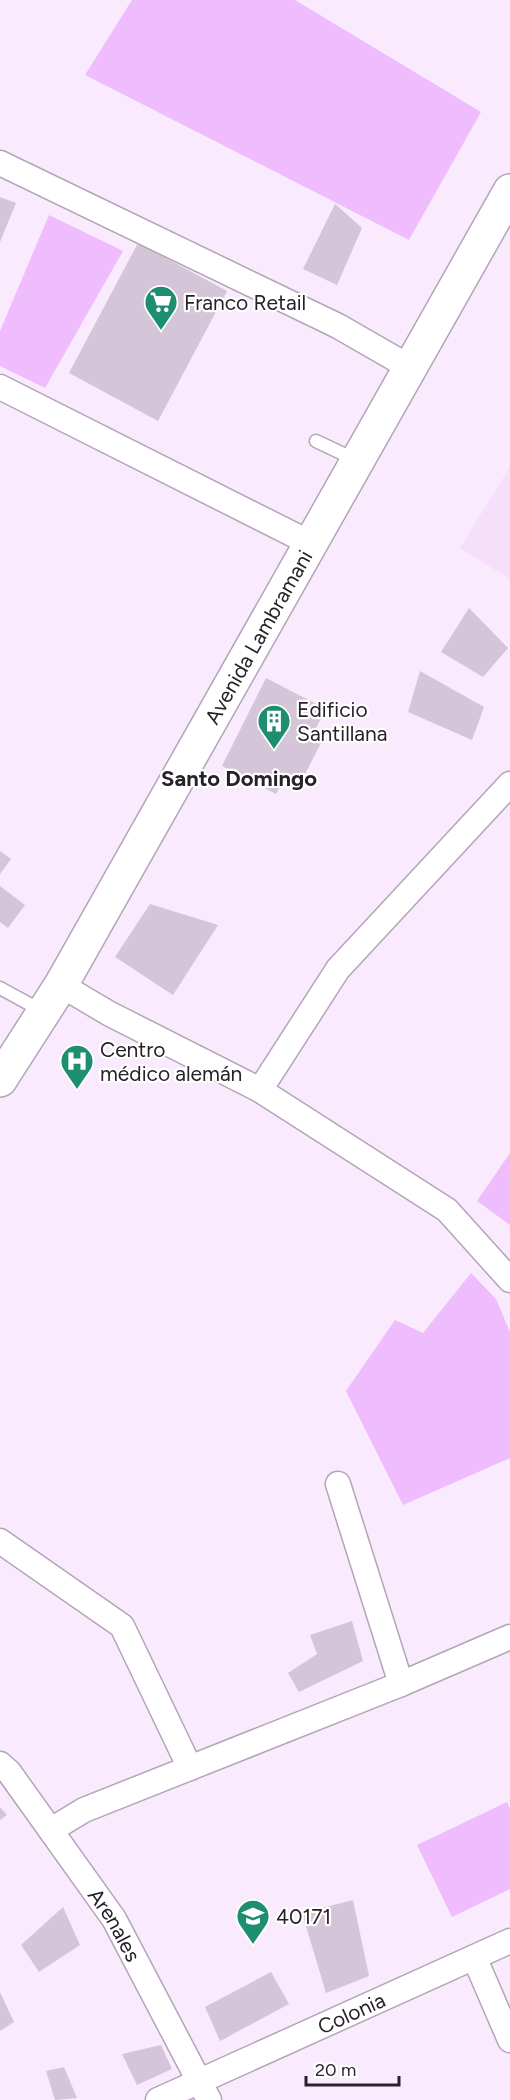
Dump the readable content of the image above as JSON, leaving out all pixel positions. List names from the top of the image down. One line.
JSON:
{"streets":{"main road":["Avenida Lambramani"],"street":["Arenales","Colonia"]},"crossings":[["Arenales","Colonia"]],"districts":["Santo Domingo"],"places":{"supermarket":["Franco Retail"],"building":["Edificio Santillana"],"hospital":["Centro médico alemán"],"school or university":["40171"]},"scale_bar":"20 m"}
